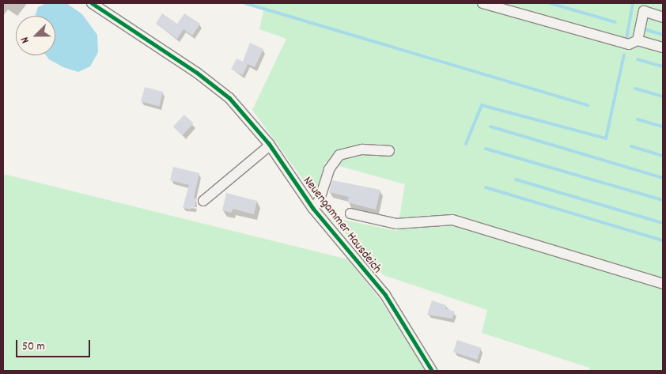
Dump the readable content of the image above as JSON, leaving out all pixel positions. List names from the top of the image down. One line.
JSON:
{"streets":{"street":["Neuengammer Hausdeich"]},"scale_bar":"50 m","north":"bottom left"}
